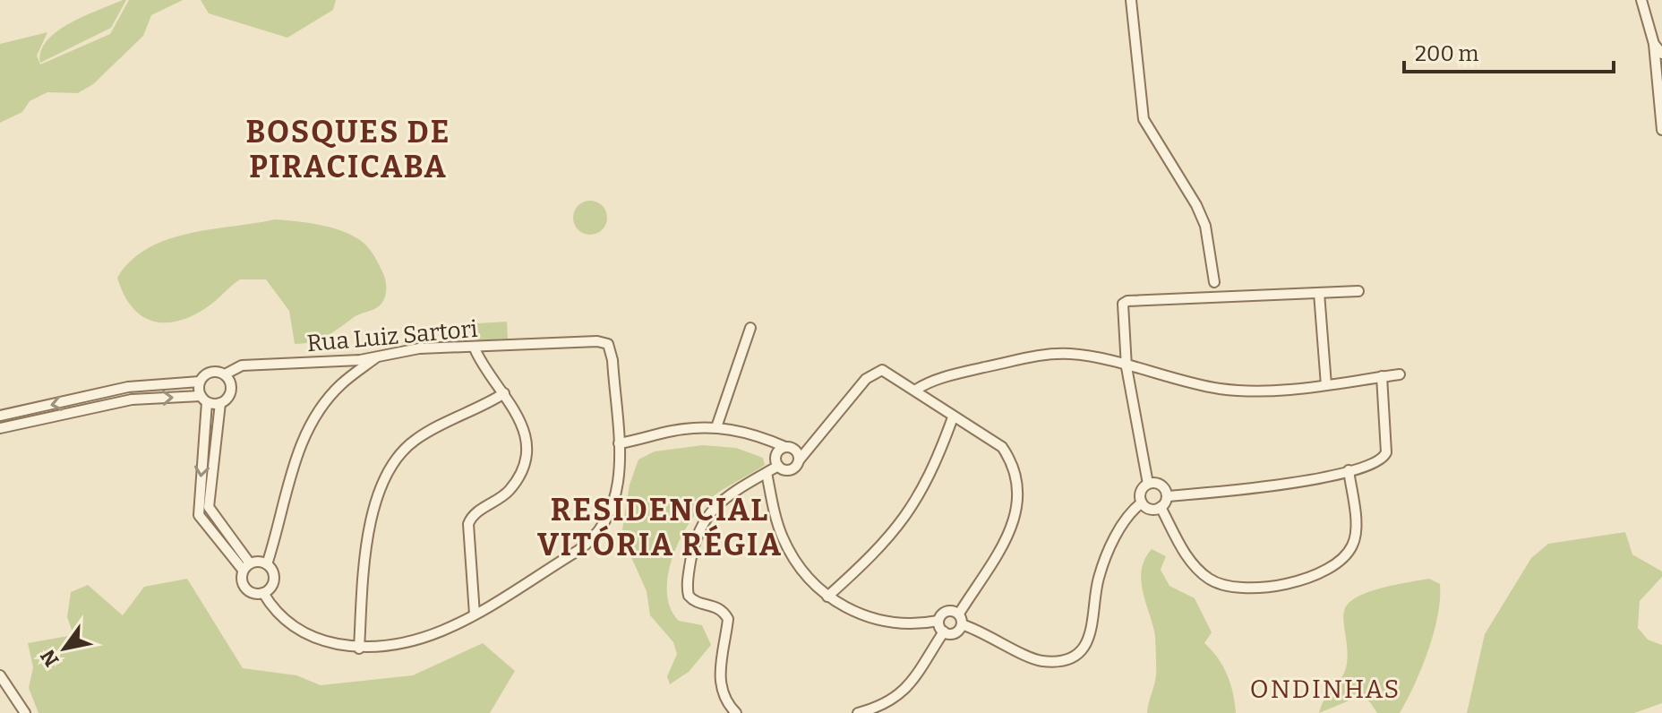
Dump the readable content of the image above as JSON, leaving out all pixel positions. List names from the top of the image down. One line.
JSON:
{"streets":{"street":["Rua Luiz Sartori"]},"districts":["BOSQUES DE PIRACICABA","RESIDENCIAL VITÓRIA RÉGIA","ONDINHAS"],"scale_bar":"200 m","north":"bottom left"}
